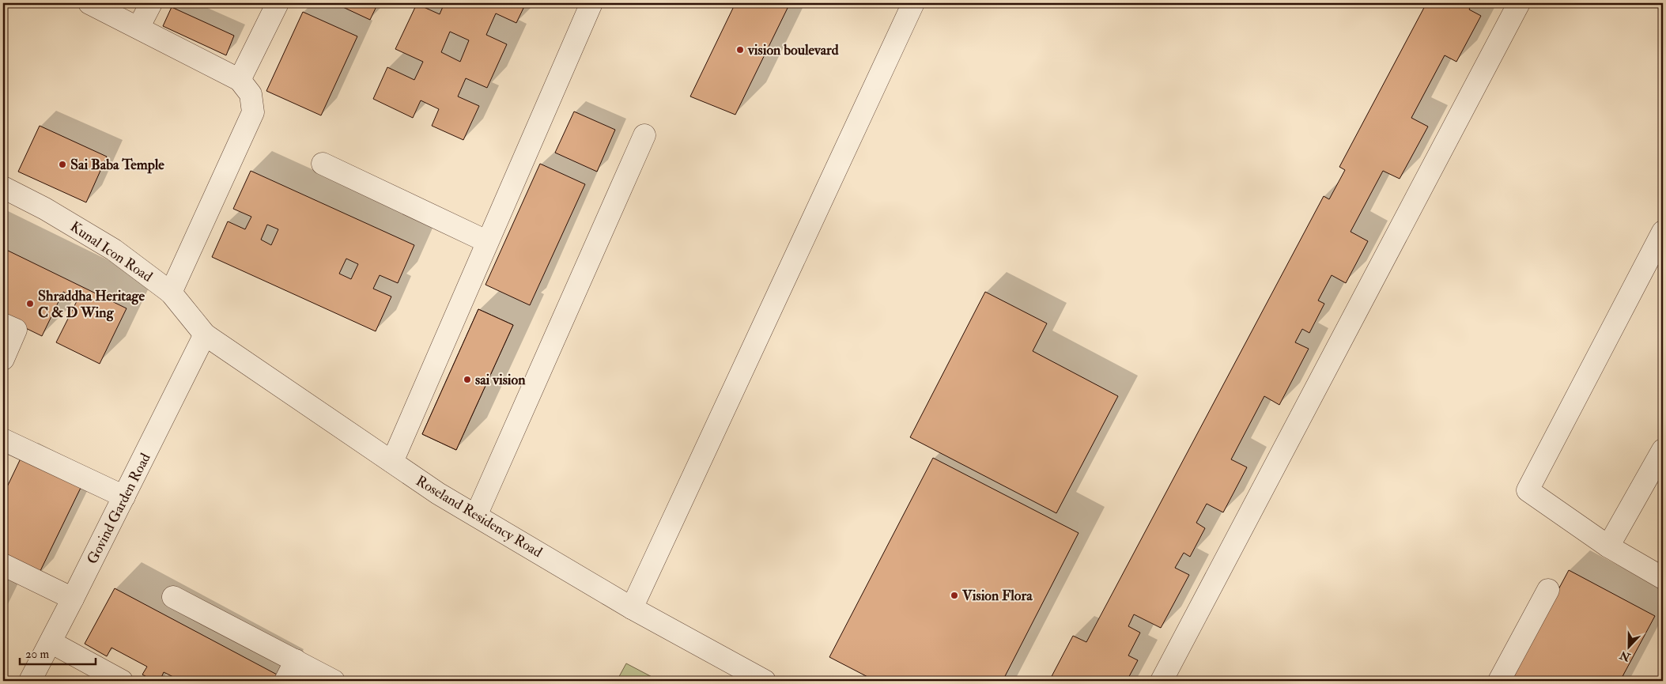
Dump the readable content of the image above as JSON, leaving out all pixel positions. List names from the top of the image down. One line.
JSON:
{"streets":{"street":["Kunal Icon Road","Govind Garden Road","Roseland Residency Road"]},"crossings":[["Kunal Icon Road","Govind Garden Road"],["Kunal Icon Road","Roseland Residency Road"],["Govind Garden Road","Roseland Residency Road"]],"places":["vision boulevard","Sai Baba Temple","Shraddha Heritage C & D Wing","sai vision","Vision Flora"],"scale_bar":"20 m","north":"bottom"}
